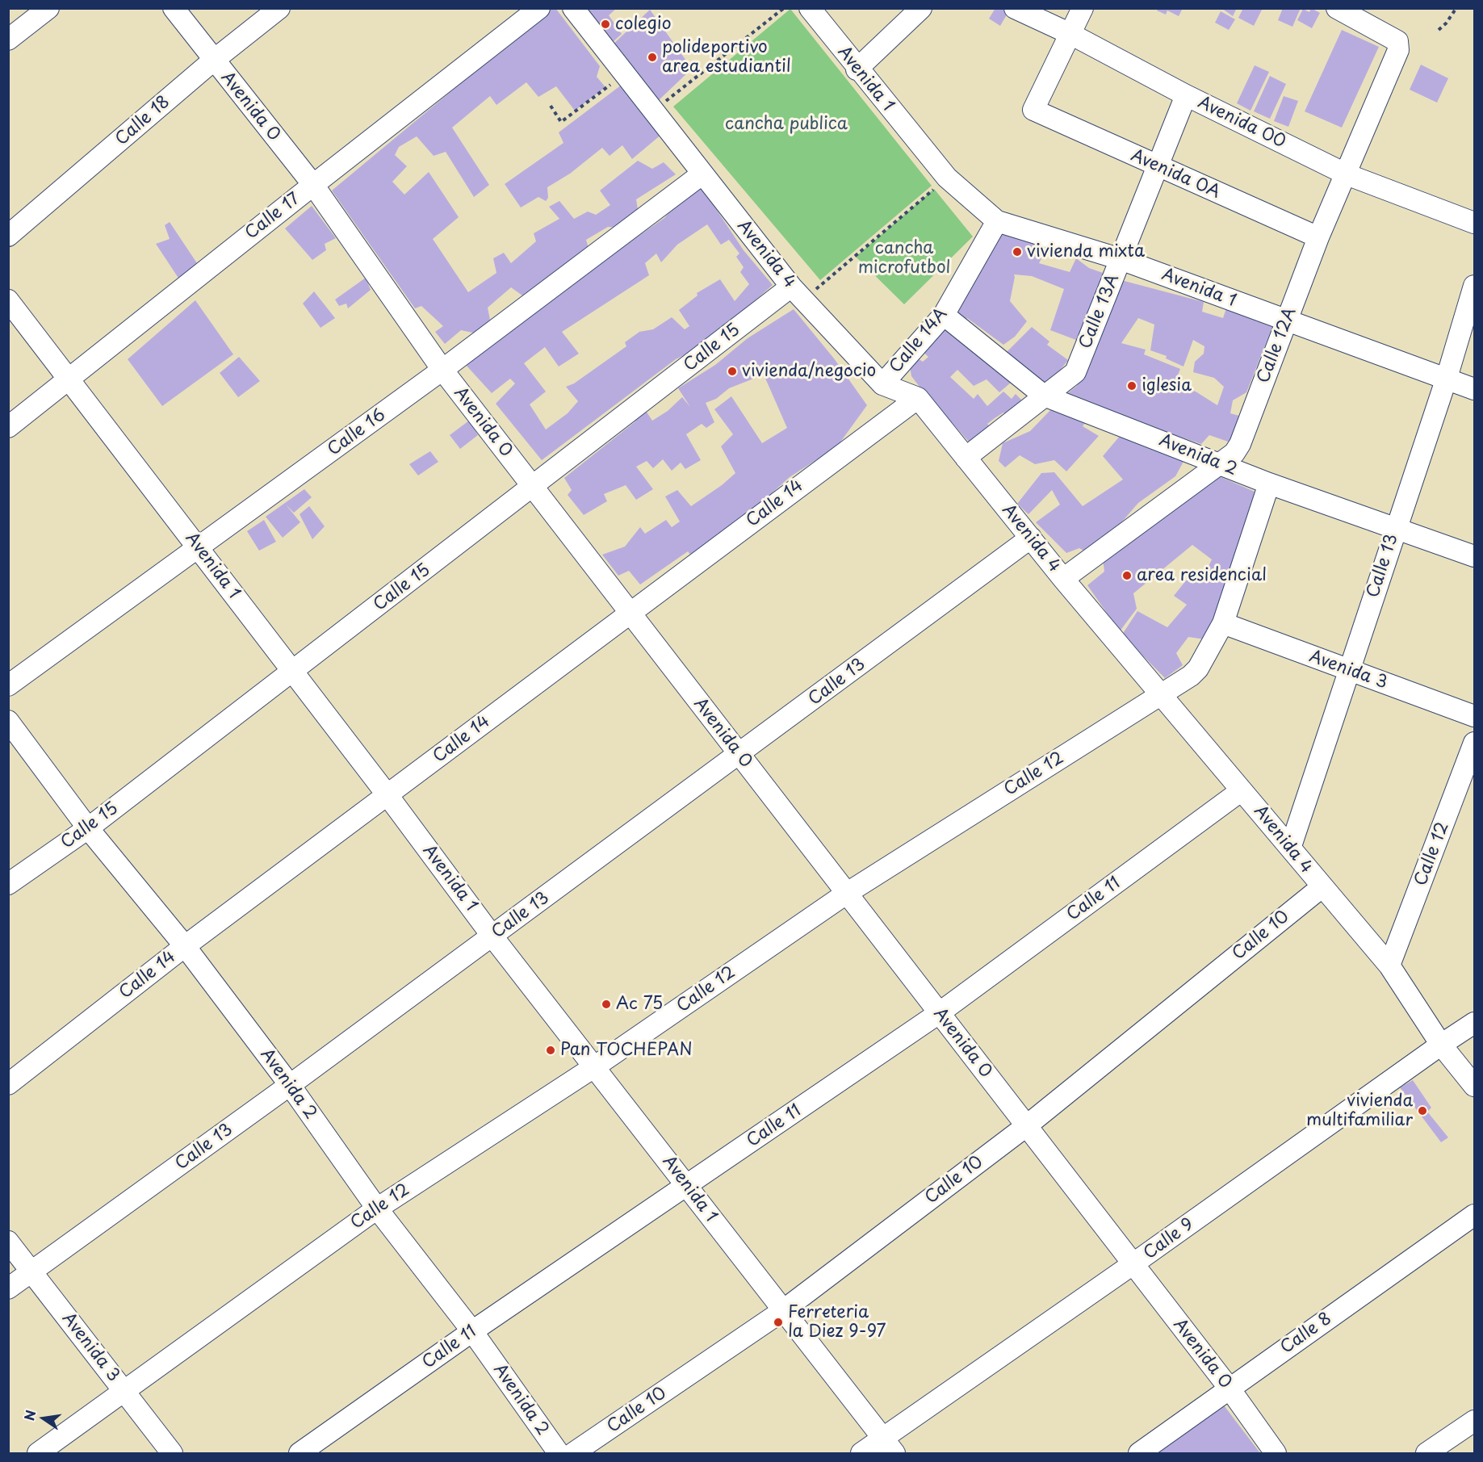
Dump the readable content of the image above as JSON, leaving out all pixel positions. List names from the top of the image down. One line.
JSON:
{"streets":{"street":["Avenida 1","Avenida 0","Calle 18","Avenida 00","Avenida 0A","Calle 17","Avenida 4","Calle 13A","Calle 14A","Calle 12A","Calle 15","Calle 16","Avenida 2","Calle 14","Calle 13","Avenida 3","Calle 12","Calle 11","Calle 10","Calle 9","Calle 8"]},"crossings":[["Avenida 1","Calle 17"],["Avenida 1","Calle 13A"],["Avenida 1","Calle 14A"],["Avenida 1","Calle 12A"],["Avenida 1","Calle 15"],["Avenida 1","Calle 16"],["Avenida 1","Calle 14"],["Avenida 1","Calle 13"],["Avenida 1","Calle 12"],["Avenida 1","Calle 11"],["Avenida 1","Calle 10"],["Avenida 1","Calle 9"],["Avenida 0","Calle 18"],["Avenida 0","Calle 17"],["Avenida 0","Calle 15"],["Avenida 0","Calle 16"],["Avenida 0","Calle 14"],["Avenida 0","Calle 13"],["Avenida 0","Calle 12"],["Avenida 0","Calle 11"],["Avenida 0","Calle 10"],["Avenida 0","Calle 9"],["Avenida 0","Calle 8"],["Avenida 00","Avenida 0A"],["Avenida 00","Calle 13A"],["Avenida 00","Calle 12A"],["Avenida 0A","Calle 13A"],["Avenida 0A","Calle 12A"],["Avenida 4","Calle 13A"],["Avenida 4","Calle 14A"],["Avenida 4","Calle 12A"],["Avenida 4","Calle 15"],["Avenida 4","Calle 16"],["Avenida 4","Calle 14"],["Avenida 4","Calle 13"],["Avenida 4","Calle 12"],["Avenida 4","Calle 11"],["Avenida 4","Calle 10"],["Avenida 4","Calle 9"],["Calle 13A","Avenida 2"],["Calle 14A","Avenida 2"],["Calle 12A","Avenida 2"],["Calle 15","Avenida 2"],["Avenida 2","Calle 14"],["Avenida 2","Calle 13"],["Avenida 2","Calle 12"],["Avenida 2","Calle 11"],["Calle 13","Avenida 3"],["Avenida 3","Calle 12"]],"parks":["cancha publica","cancha microfutbol"],"places":["colegio","polideportivo area estudiantil","vivienda mixta","vivienda/negocio","iglesia","area residencial","Ac 75","Pan TOCHEPAN","vivienda multifamiliar","Ferreteria la Diez 9-97"],"north":"left"}
